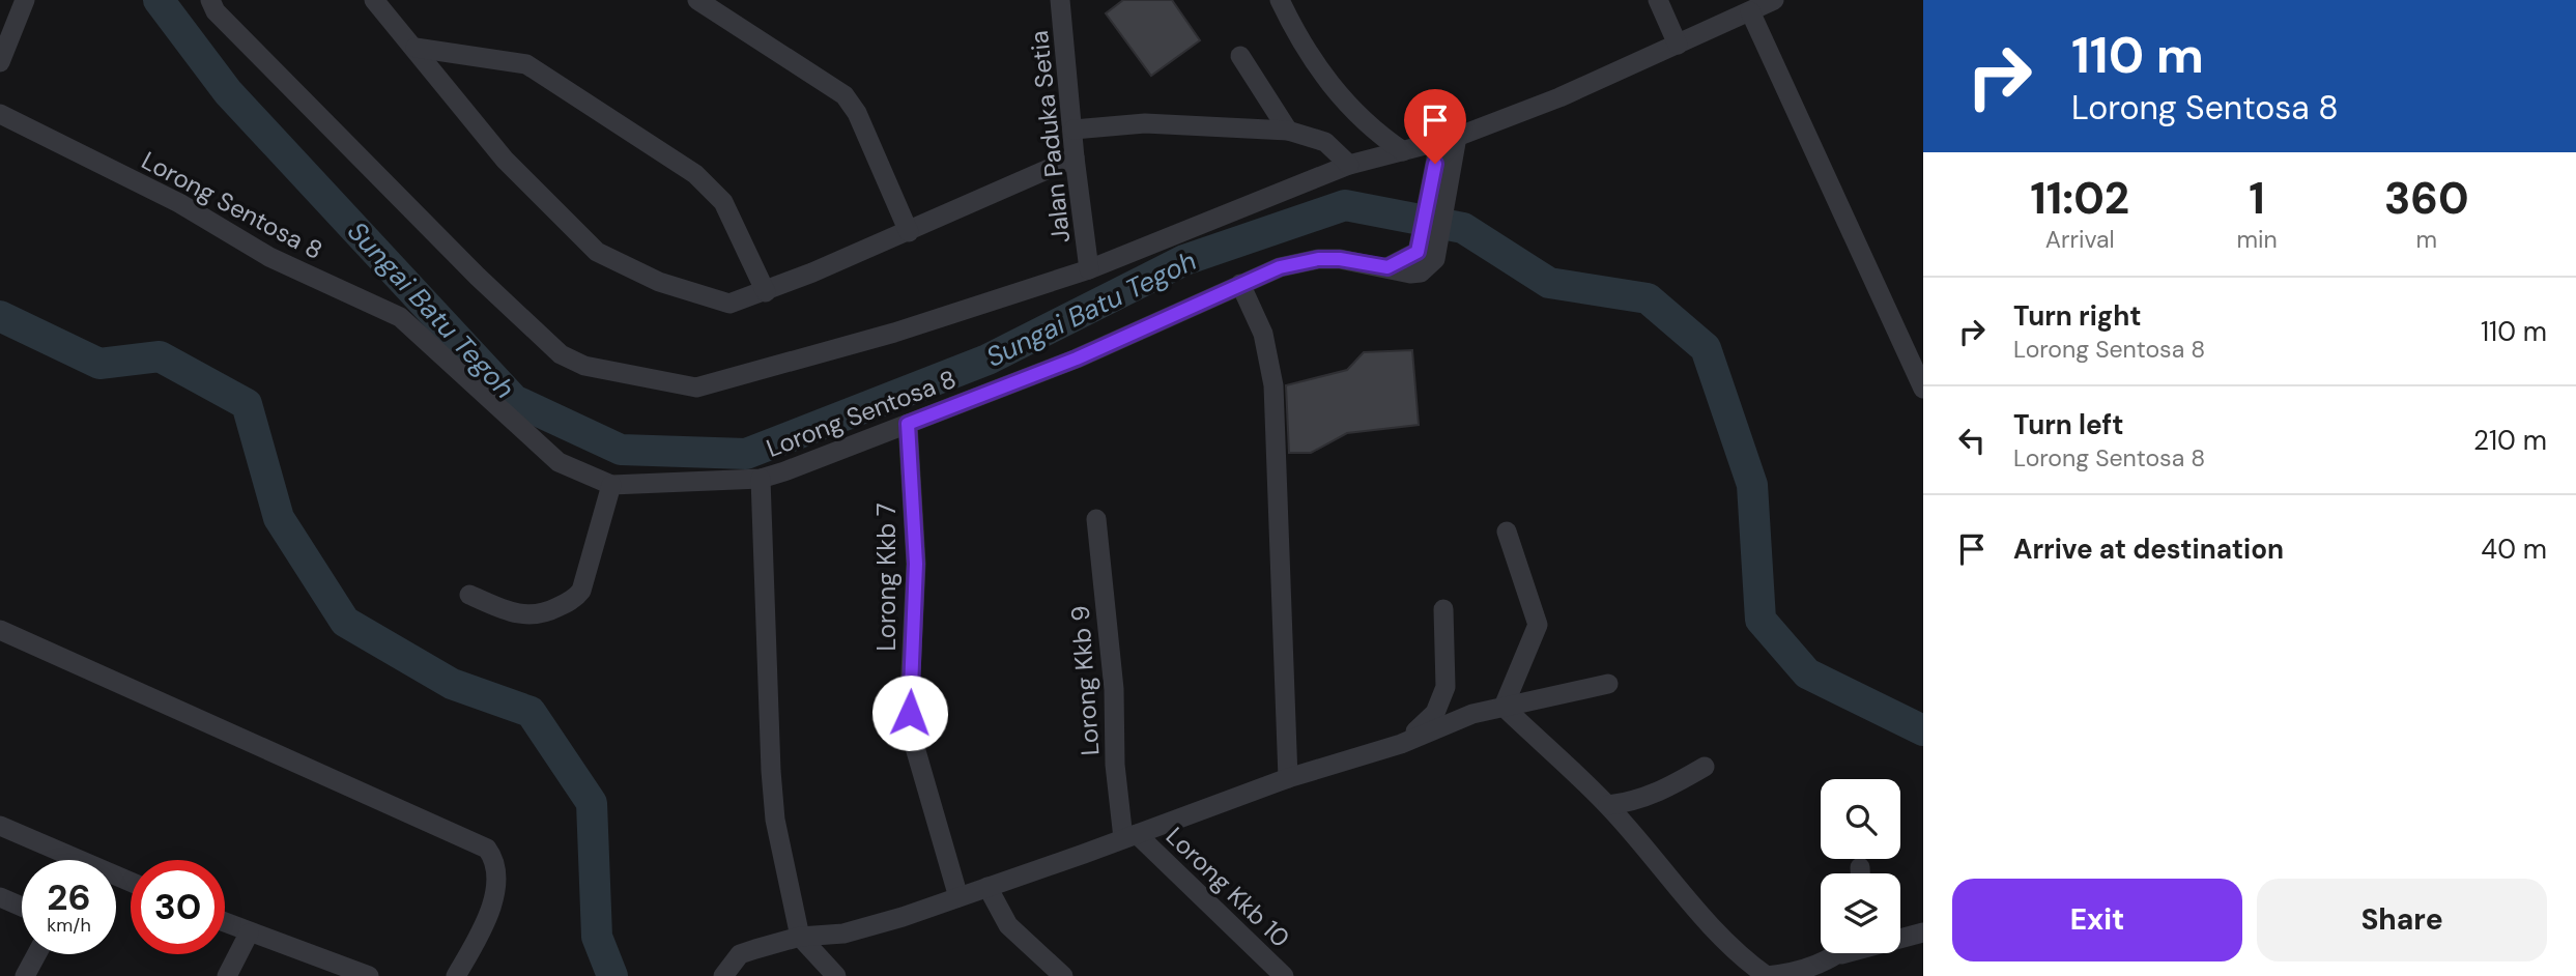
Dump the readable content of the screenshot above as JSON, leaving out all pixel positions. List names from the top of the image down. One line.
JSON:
{"streets":{"street":["Jalan Paduka Setia","Lorong Sentosa 8","Lorong Kkb 7","Lorong Kkb 9","Lorong Kkb 10"]},"crossings":[["Lorong Sentosa 8","Lorong Kkb 7"],["Lorong Kkb 9","Lorong Kkb 10"]],"water":["Sungai Batu Tegoh"],"page":{"turn":["110 m","Lorong Sentosa 8"],"eta":["11:02","Arrival","1","min","360","m"],"list":[{"name":"Turn right","note":"Lorong Sentosa 8","value":"110 m"},{"name":"Turn left","note":"Lorong Sentosa 8","value":"210 m"},{"name":"Arrive at destination","value":"40 m"}],"speed":"26 km/h","limit":"30","buttons":["Exit","Share"]}}
